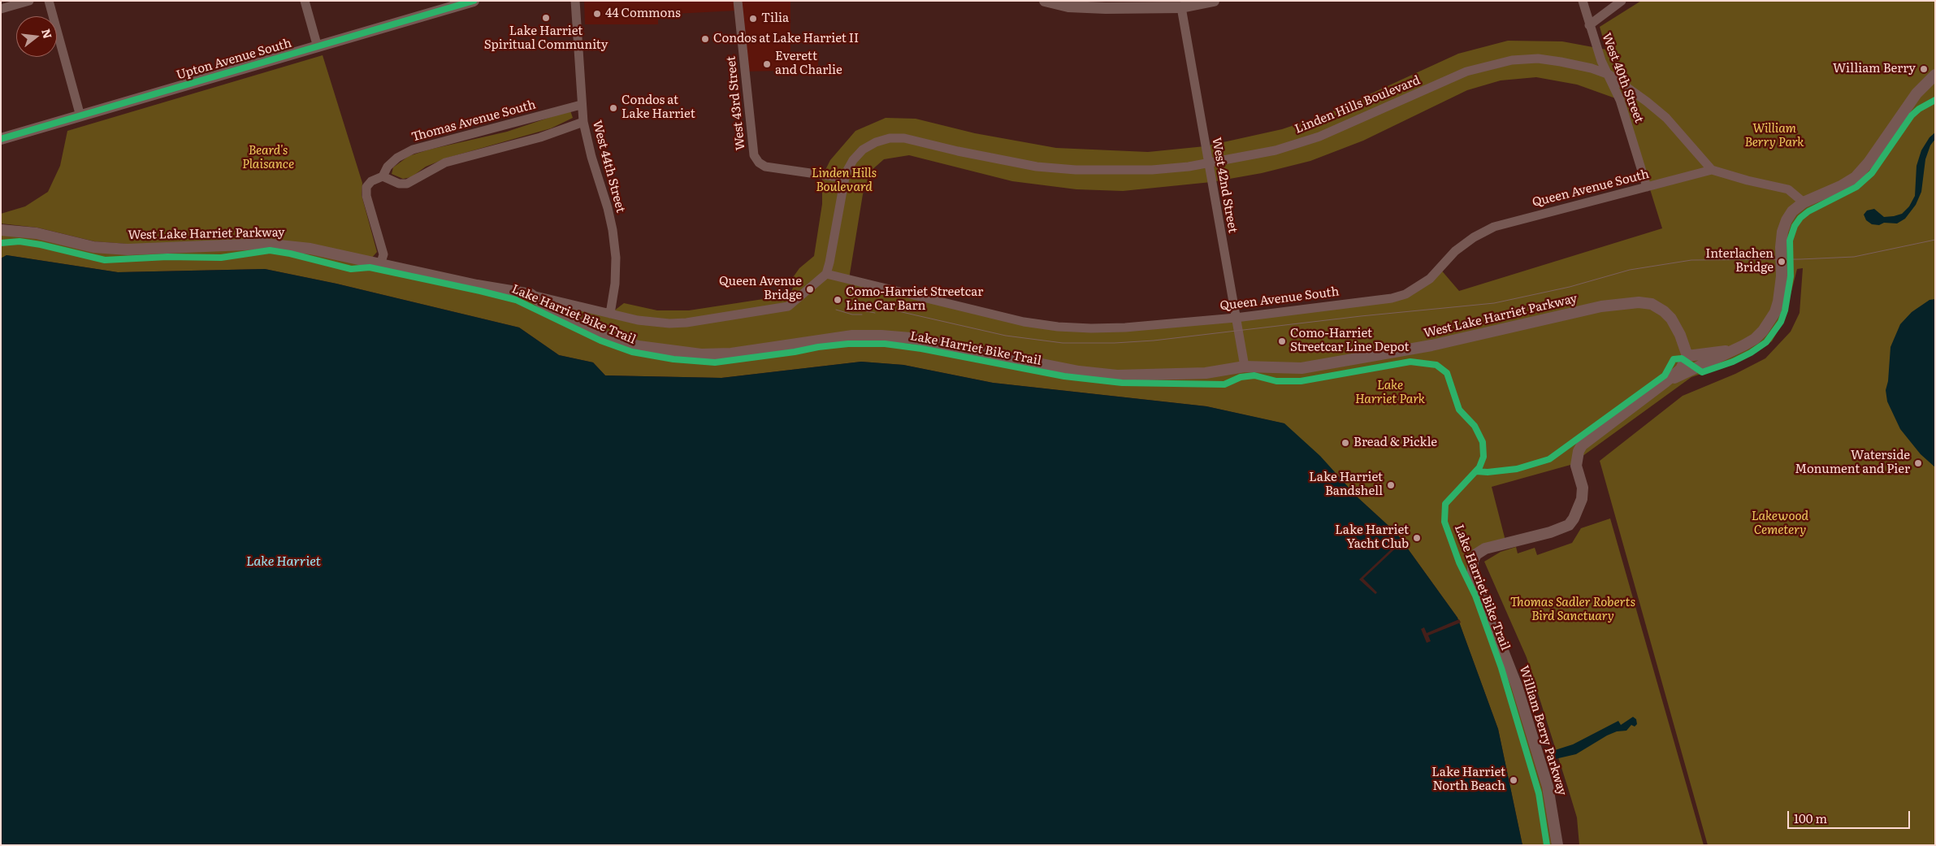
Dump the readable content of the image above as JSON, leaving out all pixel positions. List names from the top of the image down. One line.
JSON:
{"streets":{"street":["Upton Avenue South","West 40th Street","West 43rd Street","Linden Hills Boulevard","Thomas Avenue South","West 44th Street","West 42nd Street","Queen Avenue South","West Lake Harriet Parkway","William Berry Parkway"],"cycle path":["Lake Harriet Bike Trail"]},"crossings":[["West 40th Street","Linden Hills Boulevard"],["West 40th Street","Queen Avenue South"],["West 43rd Street","Linden Hills Boulevard"],["Linden Hills Boulevard","West 42nd Street"],["Linden Hills Boulevard","Queen Avenue South"],["Linden Hills Boulevard","West Lake Harriet Parkway"],["Thomas Avenue South","West 44th Street"],["Thomas Avenue South","West Lake Harriet Parkway"],["West 44th Street","West Lake Harriet Parkway"],["West 42nd Street","Queen Avenue South"],["West 42nd Street","West Lake Harriet Parkway"],["Queen Avenue South","West Lake Harriet Parkway"],["West Lake Harriet Parkway","William Berry Parkway"]],"water":["Lake Harriet"],"parks":["William Berry Park","Beard's Plaisance","Linden Hills Boulevard","Lake Harriet Park","Lakewood Cemetery","Thomas Sadler Roberts Bird Sanctuary"],"places":["44 Commons","Lake Harriet Spiritual Community","Tilia","Condos at Lake Harriet II","Everett and Charlie","William Berry","Condos at Lake Harriet","Interlachen Bridge","Queen Avenue Bridge","Como-Harriet Streetcar Line Car Barn","Como-Harriet Streetcar Line Depot","Bread & Pickle","Waterside Monument and Pier","Lake Harriet Bandshell","Lake Harriet Yacht Club","Lake Harriet North Beach"],"scale_bar":"100 m","north":"right"}
